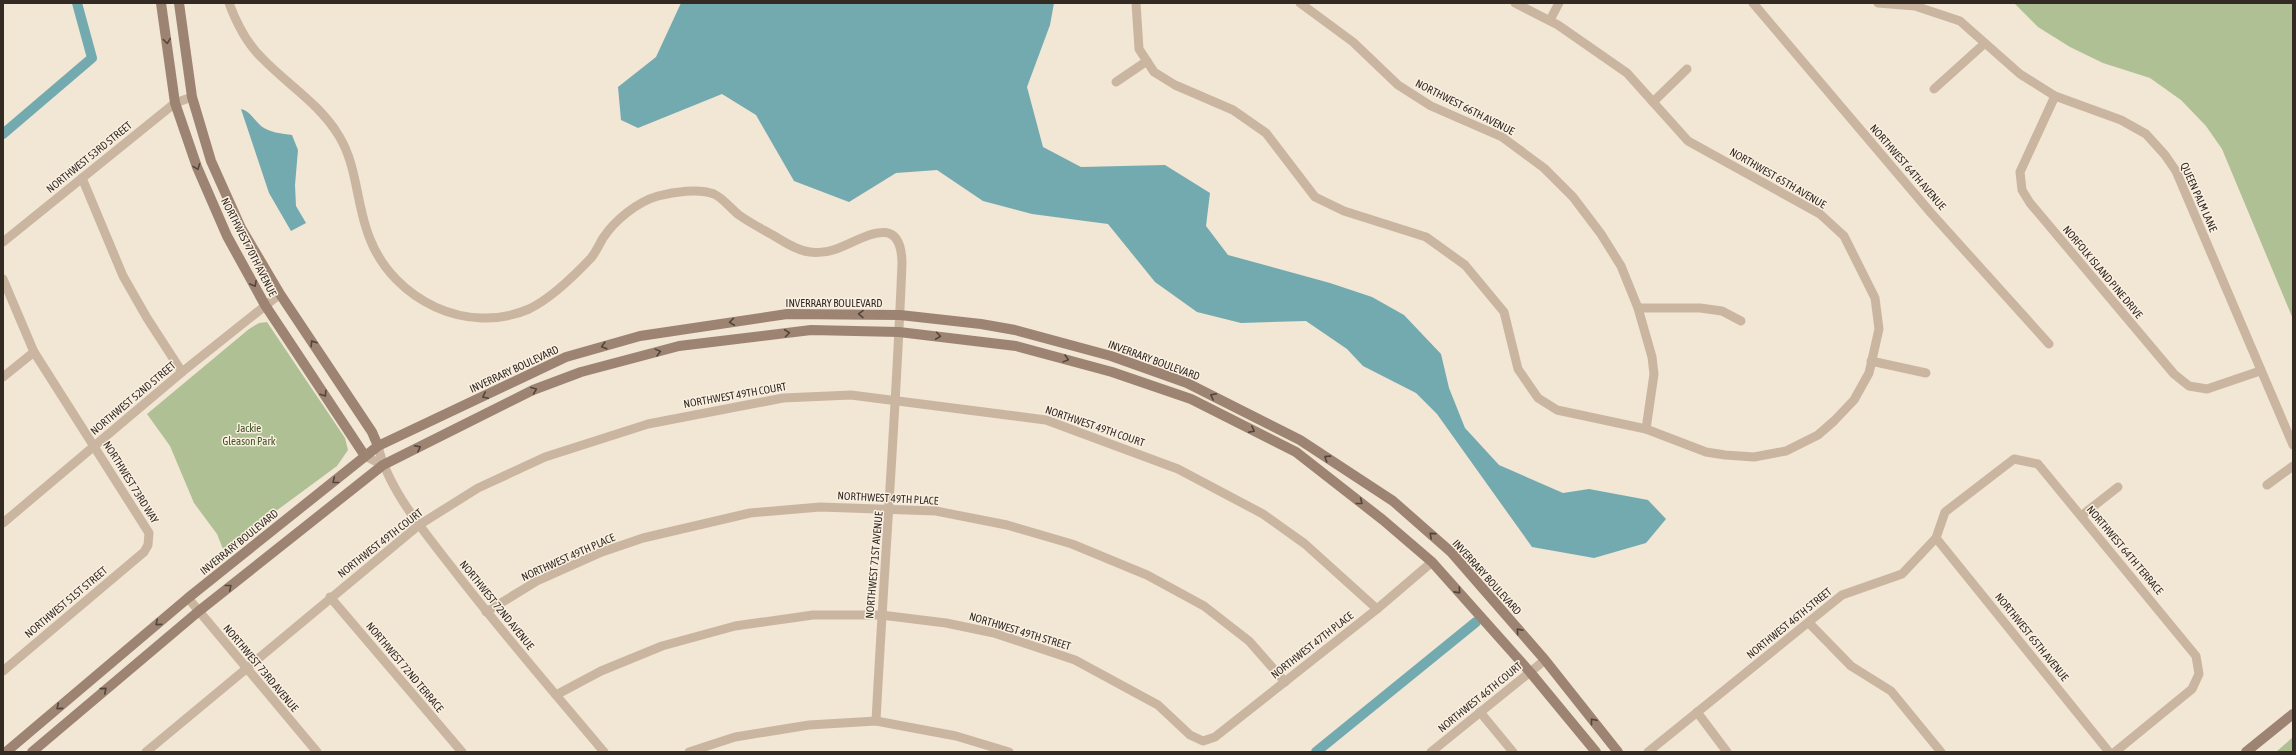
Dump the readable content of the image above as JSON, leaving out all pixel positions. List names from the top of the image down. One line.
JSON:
{"streets":{"street":["NORTHWEST 66TH AVENUE","NORTHWEST 53RD STREET","NORTHWEST 64TH AVENUE","NORTHWEST 65TH AVENUE","QUEEN PALM LANE","NORTHWEST 70TH AVENUE","NORFOLK ISLAND PINE DRIVE","INVERRARY BOULEVARD","NORTHWEST 49TH COURT","NORTHWEST 52ND STREET","NORTHWEST 73RD WAY","NORTHWEST 49TH PLACE","NORTHWEST 64TH TERRACE","NORTHWEST 71ST AVENUE","NORTHWEST 51ST STREET","NORTHWEST 72ND AVENUE","NORTHWEST 46TH STREET","NORTHWEST 49TH STREET","NORTHWEST 47TH PLACE","NORTHWEST 72ND TERRACE","NORTHWEST 73RD AVENUE","NORTHWEST 46TH COURT"]},"crossings":[["NORTHWEST 66TH AVENUE","NORTHWEST 65TH AVENUE"],["NORTHWEST 53RD STREET","NORTHWEST 70TH AVENUE"],["NORTHWEST 65TH AVENUE","NORTHWEST 46TH STREET"],["QUEEN PALM LANE","NORFOLK ISLAND PINE DRIVE"],["NORTHWEST 70TH AVENUE","INVERRARY BOULEVARD"],["NORTHWEST 70TH AVENUE","NORTHWEST 52ND STREET"],["NORTHWEST 70TH AVENUE","NORTHWEST 72ND AVENUE"],["INVERRARY BOULEVARD","NORTHWEST 71ST AVENUE"],["INVERRARY BOULEVARD","NORTHWEST 72ND AVENUE"],["INVERRARY BOULEVARD","NORTHWEST 73RD AVENUE"],["INVERRARY BOULEVARD","NORTHWEST 46TH COURT"],["NORTHWEST 49TH COURT","NORTHWEST 71ST AVENUE"],["NORTHWEST 49TH COURT","NORTHWEST 72ND AVENUE"],["NORTHWEST 49TH COURT","NORTHWEST 47TH PLACE"],["NORTHWEST 49TH COURT","NORTHWEST 72ND TERRACE"],["NORTHWEST 49TH COURT","NORTHWEST 73RD AVENUE"],["NORTHWEST 52ND STREET","NORTHWEST 73RD WAY"],["NORTHWEST 73RD WAY","NORTHWEST 51ST STREET"],["NORTHWEST 49TH PLACE","NORTHWEST 71ST AVENUE"],["NORTHWEST 49TH PLACE","NORTHWEST 72ND AVENUE"],["NORTHWEST 49TH PLACE","NORTHWEST 47TH PLACE"],["NORTHWEST 64TH TERRACE","NORTHWEST 46TH STREET"],["NORTHWEST 71ST AVENUE","NORTHWEST 49TH STREET"],["NORTHWEST 72ND AVENUE","NORTHWEST 49TH STREET"],["NORTHWEST 49TH STREET","NORTHWEST 47TH PLACE"]],"parks":["Jackie Gleason Park"]}
